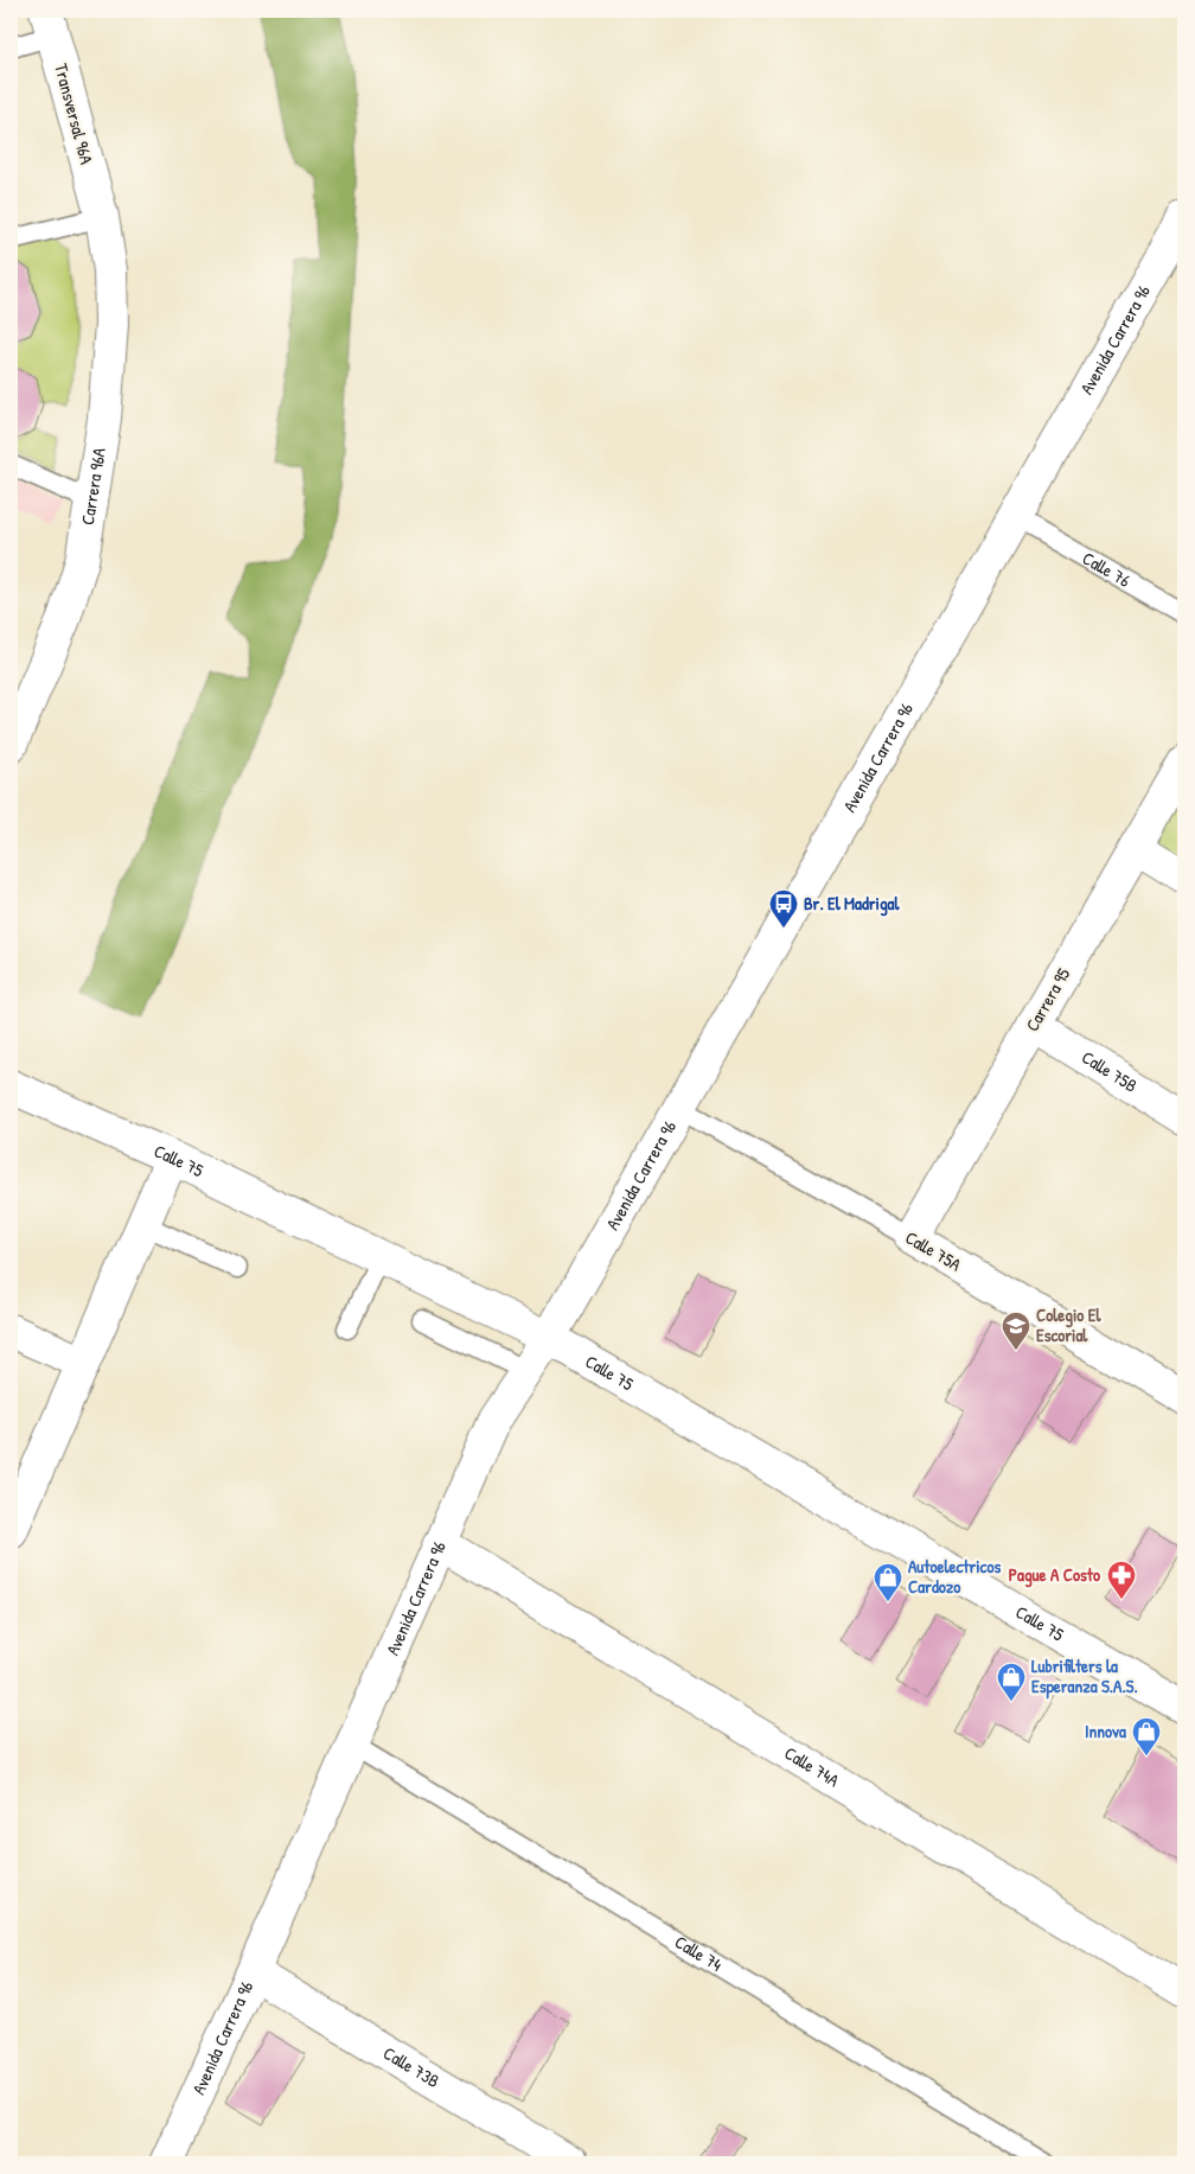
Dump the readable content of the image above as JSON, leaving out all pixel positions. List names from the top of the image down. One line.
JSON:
{"streets":{"main road":["Transversal 96A","Avenida Carrera 96","Carrera 96A","Carrera 95","Calle 75B","Calle 75","Calle 75A","Calle 74A","Calle 73B"],"lane":["Calle 76","Calle 74"]},"crossings":[["Transversal 96A","Carrera 96A"],["Avenida Carrera 96","Calle 75"],["Avenida Carrera 96","Calle 75A"],["Avenida Carrera 96","Calle 74A"],["Avenida Carrera 96","Calle 74"],["Avenida Carrera 96","Calle 73B"],["Carrera 95","Calle 75B"],["Carrera 95","Calle 75A"]],"places":{"bus stop":["Br. El Madrigal"],"school or university":["Colegio El Escorial"],"pharmacy":["Pague A Costo"],"shop":["Autoelectricos Cardozo","Lubrifilters la Esperanza S.A.S.","Innova"]}}
